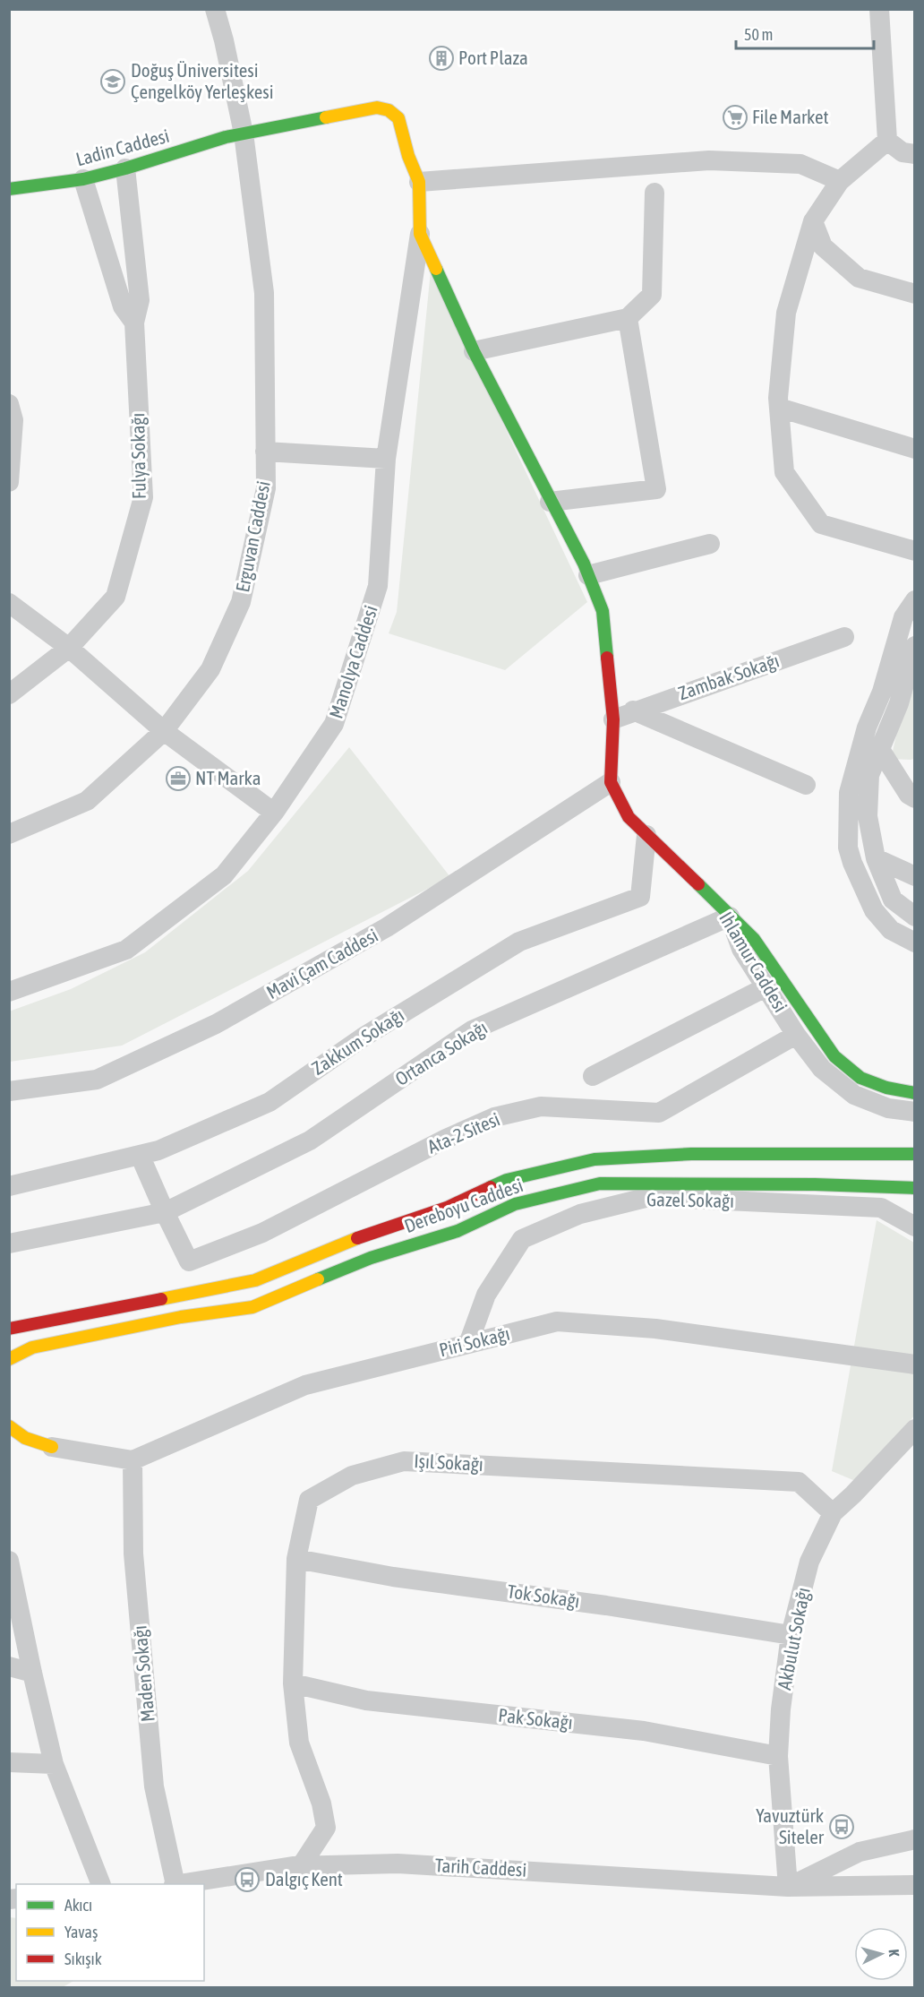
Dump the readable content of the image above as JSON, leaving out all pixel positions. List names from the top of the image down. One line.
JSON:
{"streets":{"main road":["Ladin Caddesi","Ihlamur Caddesi","Dereboyu Caddesi"],"street":["Fulya Sokağı","Erguvan Caddesi","Manolya Caddesi","Zambak Sokağı","Mavi Çam Caddesi","Zakkum Sokağı","Ortanca Sokağı","Ata-2 Sitesi","Gazel Sokağı","Piri Sokağı","Işıl Sokağı","Tok Sokağı","Akbulut Sokağı","Maden Sokağı","Pak Sokağı","Tarih Caddesi"]},"crossings":[["Ladin Caddesi","Fulya Sokağı"],["Ladin Caddesi","Erguvan Caddesi"],["Ihlamur Caddesi","Mavi Çam Caddesi"],["Ihlamur Caddesi","Zakkum Sokağı"],["Ihlamur Caddesi","Ortanca Sokağı"],["Ihlamur Caddesi","Ata-2 Sitesi"],["Zakkum Sokağı","Ata-2 Sitesi"],["Ortanca Sokağı","Ata-2 Sitesi"],["Gazel Sokağı","Piri Sokağı"],["Piri Sokağı","Maden Sokağı"],["Işıl Sokağı","Tok Sokağı"],["Işıl Sokağı","Akbulut Sokağı"],["Işıl Sokağı","Pak Sokağı"],["Işıl Sokağı","Tarih Caddesi"],["Tok Sokağı","Akbulut Sokağı"],["Akbulut Sokağı","Pak Sokağı"],["Akbulut Sokağı","Tarih Caddesi"]],"places":{"building":["Port Plaza"],"school or university":["Doğuş Üniversitesi Çengelköy Yerleşkesi"],"supermarket":["File Market"],"office":["NT Marka"],"bus stop":["Yavuztürk Siteler","Dalgıç Kent"]},"legend":["Akıcı","Yavaş","Sıkışık"],"scale_bar":"50 m","north":"right"}
